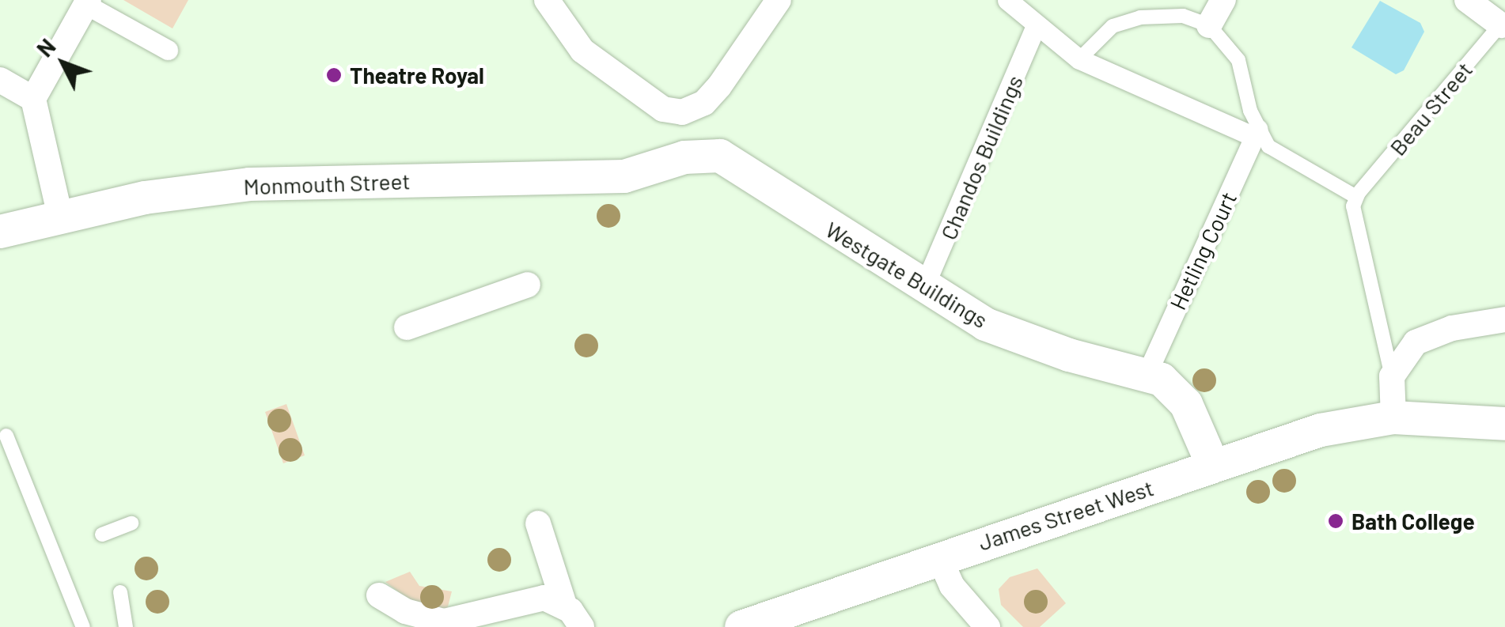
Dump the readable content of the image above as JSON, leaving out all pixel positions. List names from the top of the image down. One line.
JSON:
{"streets":{"street":["Chandos Buildings","Monmouth Street","Hetling Court","Westgate Buildings","James Street West"],"lane":["Beau Street"]},"crossings":[["Chandos Buildings","Westgate Buildings"],["Monmouth Street","Westgate Buildings"],["Hetling Court","Westgate Buildings"],["Westgate Buildings","James Street West"]],"places":["Theatre Royal","Bath College"],"north":"top left"}
